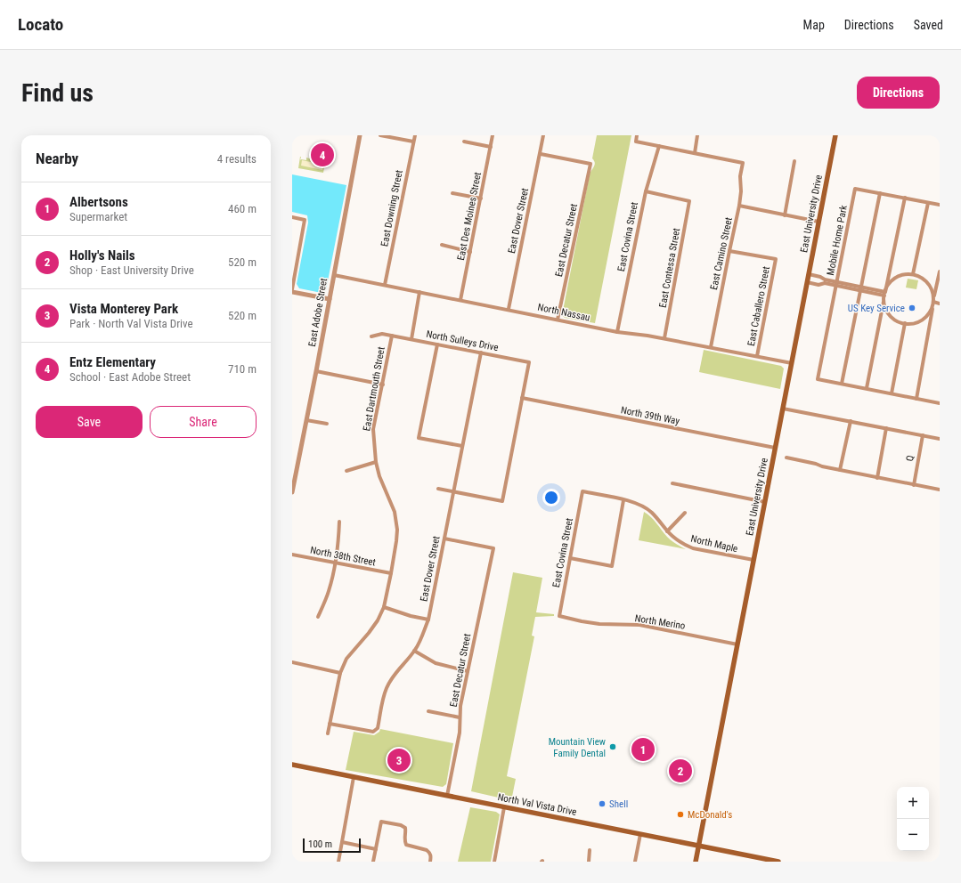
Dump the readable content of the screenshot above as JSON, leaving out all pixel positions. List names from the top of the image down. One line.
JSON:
{"streets":{"main road":["East University Drive","North Val Vista Drive"],"street":["East Downing Street","East Des Moines Street","East Dover Street","East Covina Street","East Decatur Street","Mobile Home Park","East Camino Street","East Contessa Street","East Caballero Street","East Adobe Street","North Nassau","North Sulleys Drive","East Dartmouth Street","North 39th Way","Q","North Maple","North 38th Street","North Merino"]},"crossings":[["East Downing Street","North Nassau"],["East University Drive","North Nassau"],["East University Drive","North 39th Way"],["East University Drive","North Maple"],["East University Drive","North Merino"],["East University Drive","North Val Vista Drive"],["East Des Moines Street","North Nassau"],["East Dover Street","East Decatur Street"],["East Dover Street","North Nassau"],["East Dover Street","North Sulleys Drive"],["East Dover Street","East Dartmouth Street"],["East Covina Street","East Contessa Street"],["East Covina Street","North Nassau"],["East Covina Street","North Maple"],["East Covina Street","North Merino"],["East Decatur Street","North Nassau"],["East Decatur Street","North Val Vista Drive"],["East Camino Street","East Caballero Street"],["East Camino Street","North Nassau"],["East Contessa Street","North Nassau"],["East Caballero Street","North Nassau"],["East Adobe Street","North Nassau"],["North Sulleys Drive","East Dartmouth Street"],["North Sulleys Drive","North 39th Way"],["East Dartmouth Street","North 38th Street"]],"places":["US Key Service","Mountain View Family Dental","Shell","McDonald's"],"scale_bar":"100 m","page":{"header":"Locato","nav":["Map","Directions","Saved"],"buttons":["Directions",["Save","Share"]],"title":"Find us","heading":["Nearby","4 results"],"pins":["4","1","3","2"],"list":[{"mark":"1","name":"Albertsons","note":"Supermarket","value":"460 m"},{"mark":"2","name":"Holly's Nails","note":"Shop · East University Drive","value":"520 m"},{"mark":"3","name":"Vista Monterey Park","note":"Park · North Val Vista Drive","value":"520 m"},{"mark":"4","name":"Entz Elementary","note":"School · East Adobe Street","value":"710 m"}],"map_buttons":["+","−"],"scale":"100 m"}}
